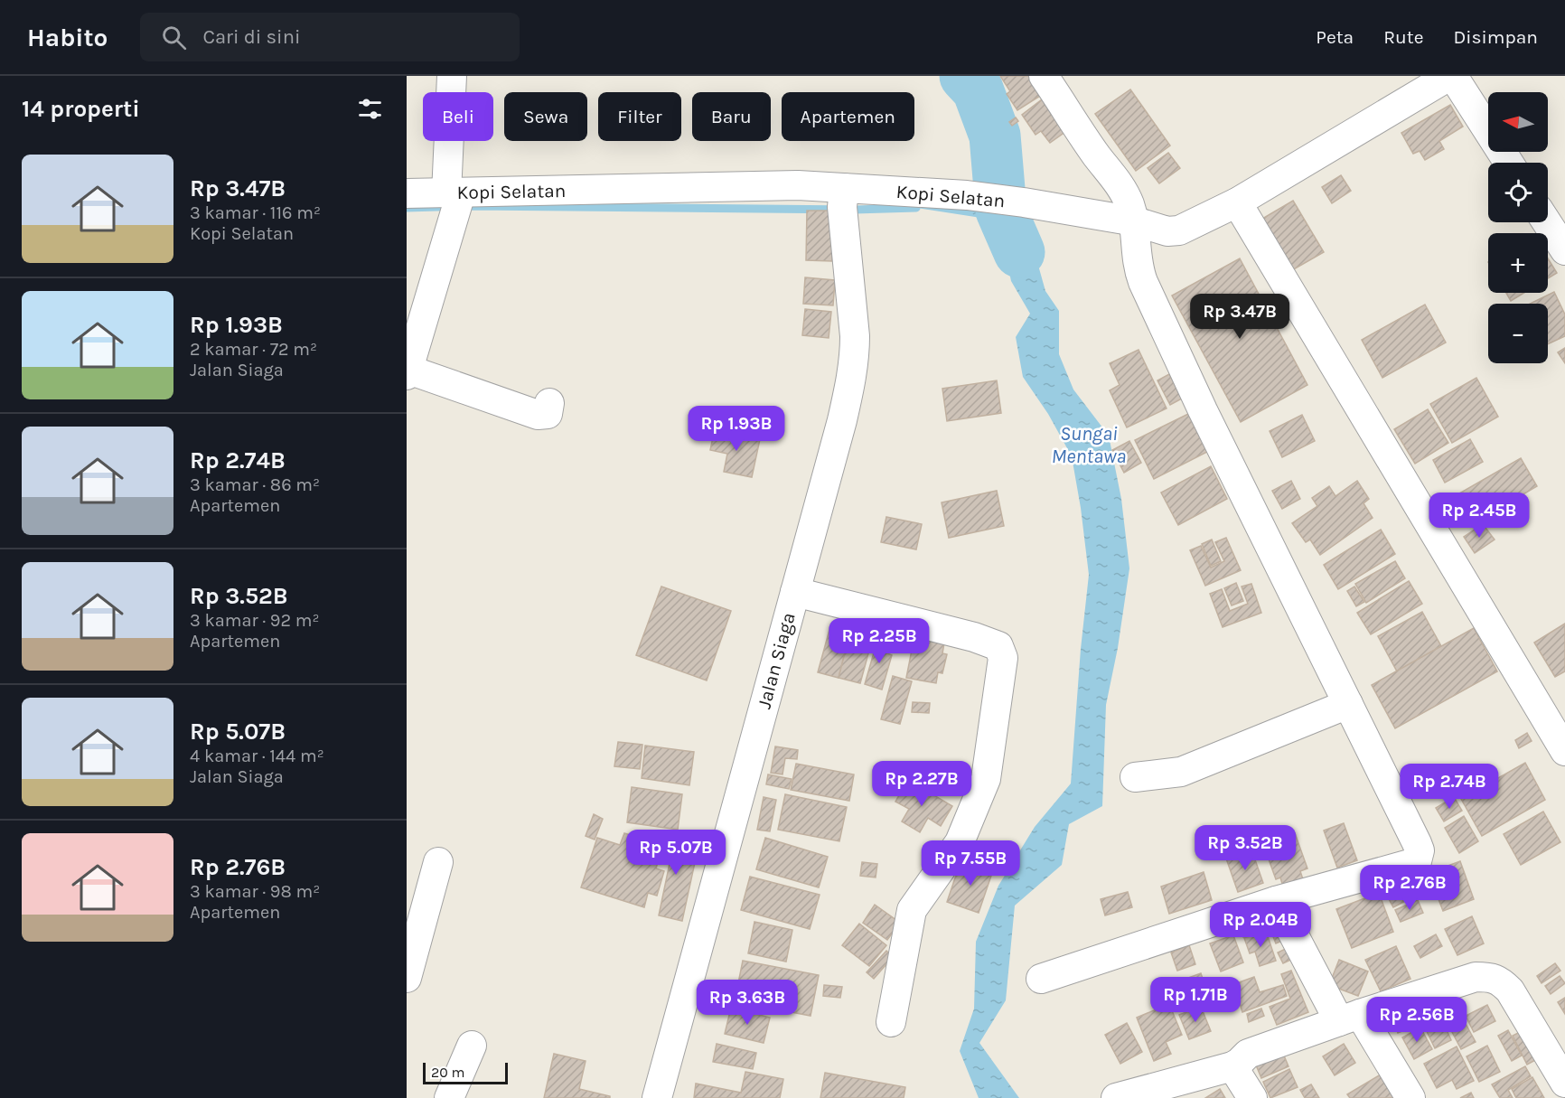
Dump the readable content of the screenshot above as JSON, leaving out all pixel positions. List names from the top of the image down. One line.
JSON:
{"streets":{"street":["Kopi Selatan","Jalan Siaga"]},"crossings":[["Kopi Selatan","Jalan Siaga"]],"water":["Sungai Mentawa"],"scale_bar":"20 m","north":"left","page":{"header":"Habito","search":"Cari di sini","nav":["Peta","Rute","Disimpan"],"heading":"14 properti","map_buttons":["+","−"],"chip":["Beli","Sewa","Filter","Baru","Apartemen"],"list":[{"name":"Rp 3.47B","note":"3 kamar · 116 m² · Kopi Selatan"},{"name":"Rp 1.93B","note":"2 kamar · 72 m² · Jalan Siaga"},{"name":"Rp 2.74B","note":"3 kamar · 86 m² · Apartemen"},{"name":"Rp 3.52B","note":"3 kamar · 92 m² · Apartemen"},{"name":"Rp 5.07B","note":"4 kamar · 144 m² · Jalan Siaga"},{"name":"Rp 2.76B","note":"3 kamar · 98 m² · Apartemen"}],"price":["Rp 3.47B","Rp 1.93B","Rp 2.45B","Rp 2.25B","Rp 2.27B","Rp 2.74B","Rp 3.52B","Rp 5.07B","Rp 7.55B","Rp 2.76B","Rp 2.04B","Rp 1.71B","Rp 3.63B","Rp 2.56B"],"scale":"20 m"}}
